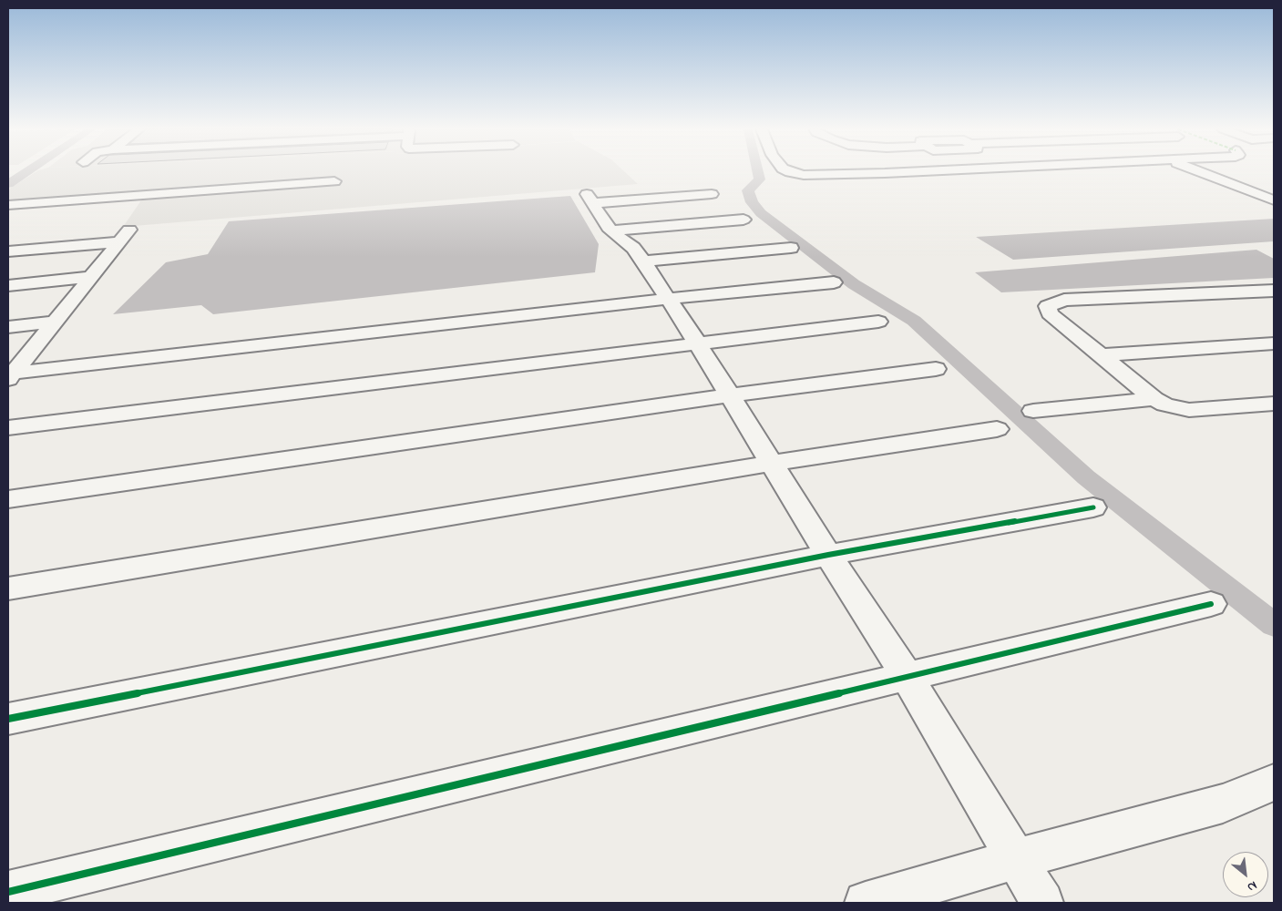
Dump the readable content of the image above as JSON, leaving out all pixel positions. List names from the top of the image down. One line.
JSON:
{"north":"bottom right"}
